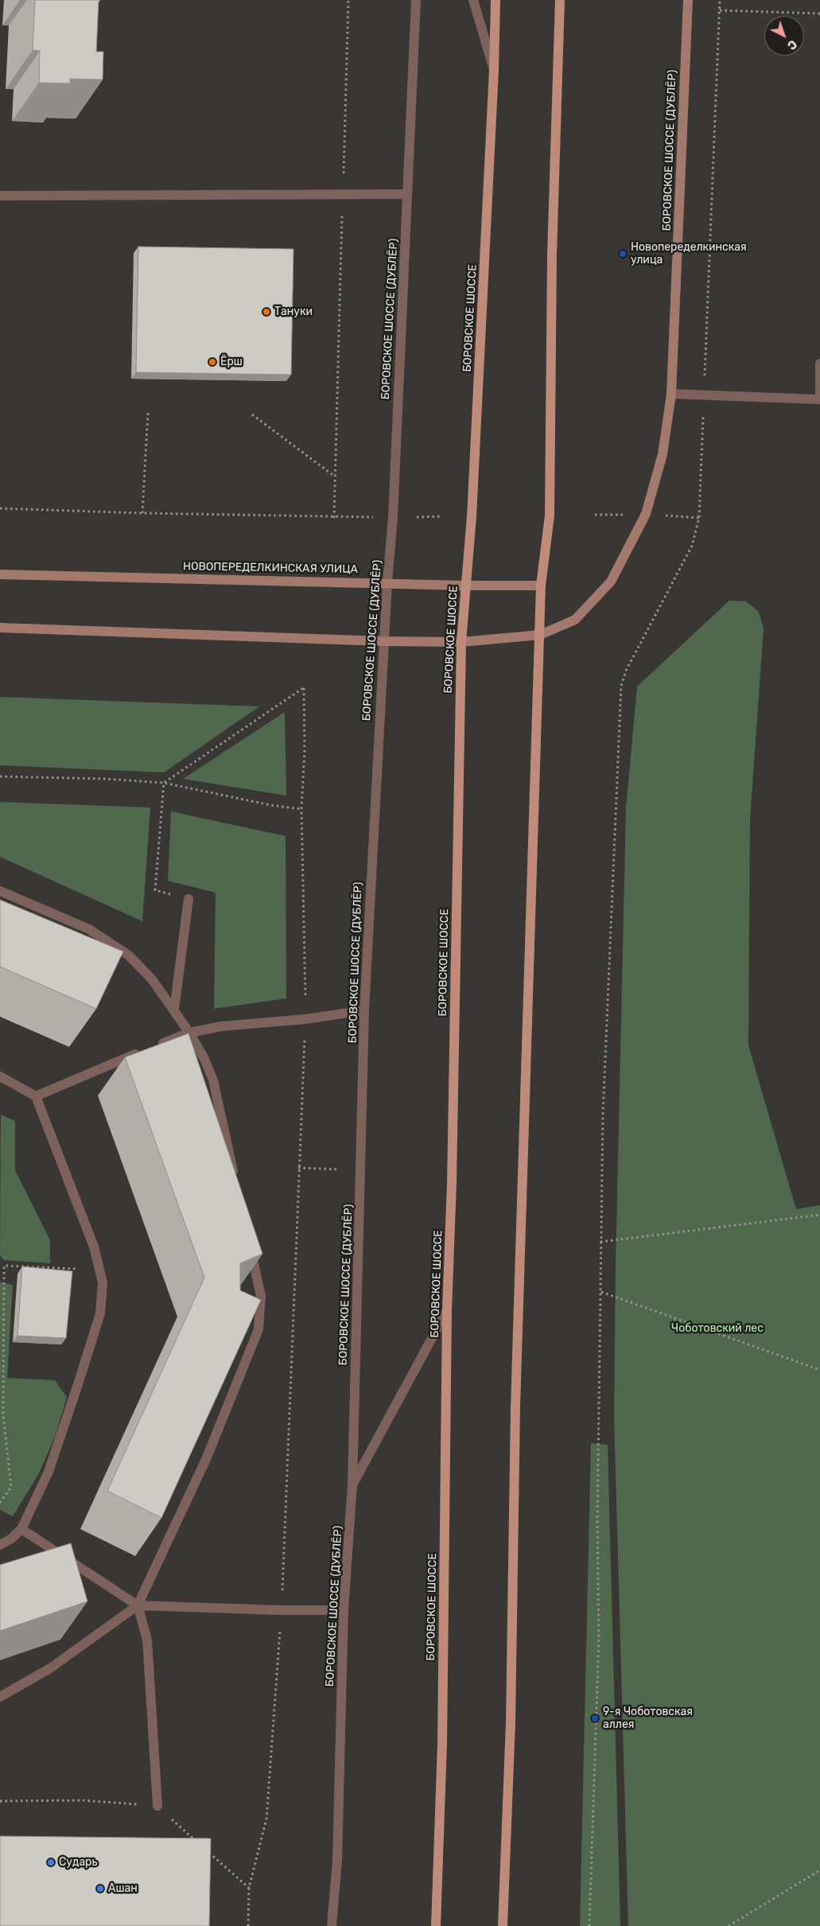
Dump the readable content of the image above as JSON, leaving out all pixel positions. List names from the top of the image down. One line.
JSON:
{"streets":{"main road":["БОРОВСКОЕ ШОССЕ (ДУБЛЁР)","БОРОВСКОЕ ШОССЕ","НОВОПЕРЕДЕЛКИНСКАЯ УЛИЦА"]},"crossings":[["БОРОВСКОЕ ШОССЕ (ДУБЛЁР)","НОВОПЕРЕДЕЛКИНСКАЯ УЛИЦА"],["БОРОВСКОЕ ШОССЕ","НОВОПЕРЕДЕЛКИНСКАЯ УЛИЦА"]],"parks":["Чоботовский лес"],"places":["Новопеределкинская улица","Тануки","Ёрш","9-я Чоботовская аллея","Сударь","Ашан"],"north":"bottom right"}
